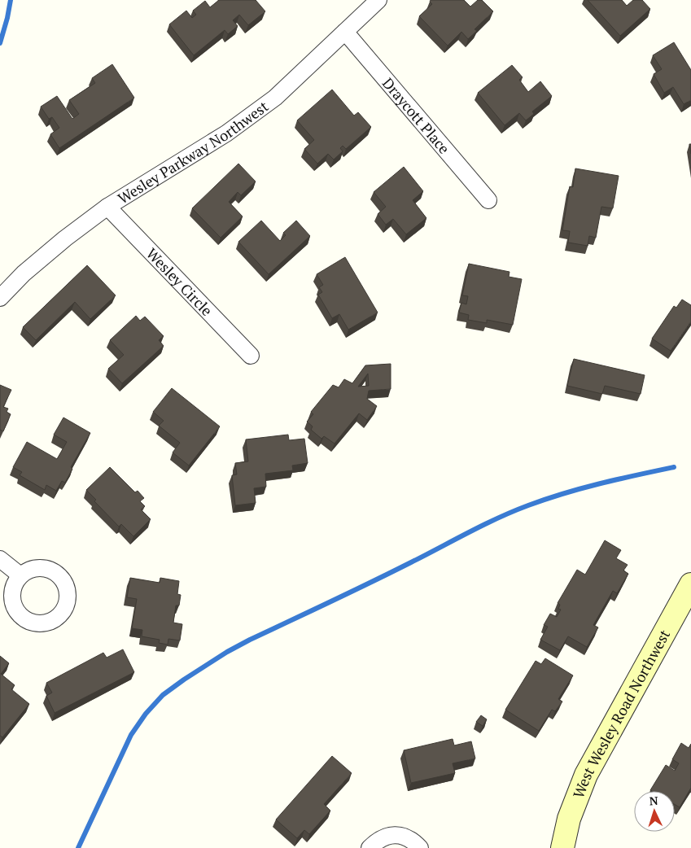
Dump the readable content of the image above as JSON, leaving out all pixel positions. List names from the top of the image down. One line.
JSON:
{"streets":{"street":["Draycott Place","Wesley Parkway Northwest","Wesley Circle","West Wesley Road Northwest"]},"crossings":[["Draycott Place","Wesley Parkway Northwest"],["Wesley Parkway Northwest","Wesley Circle"]],"north":"top"}
